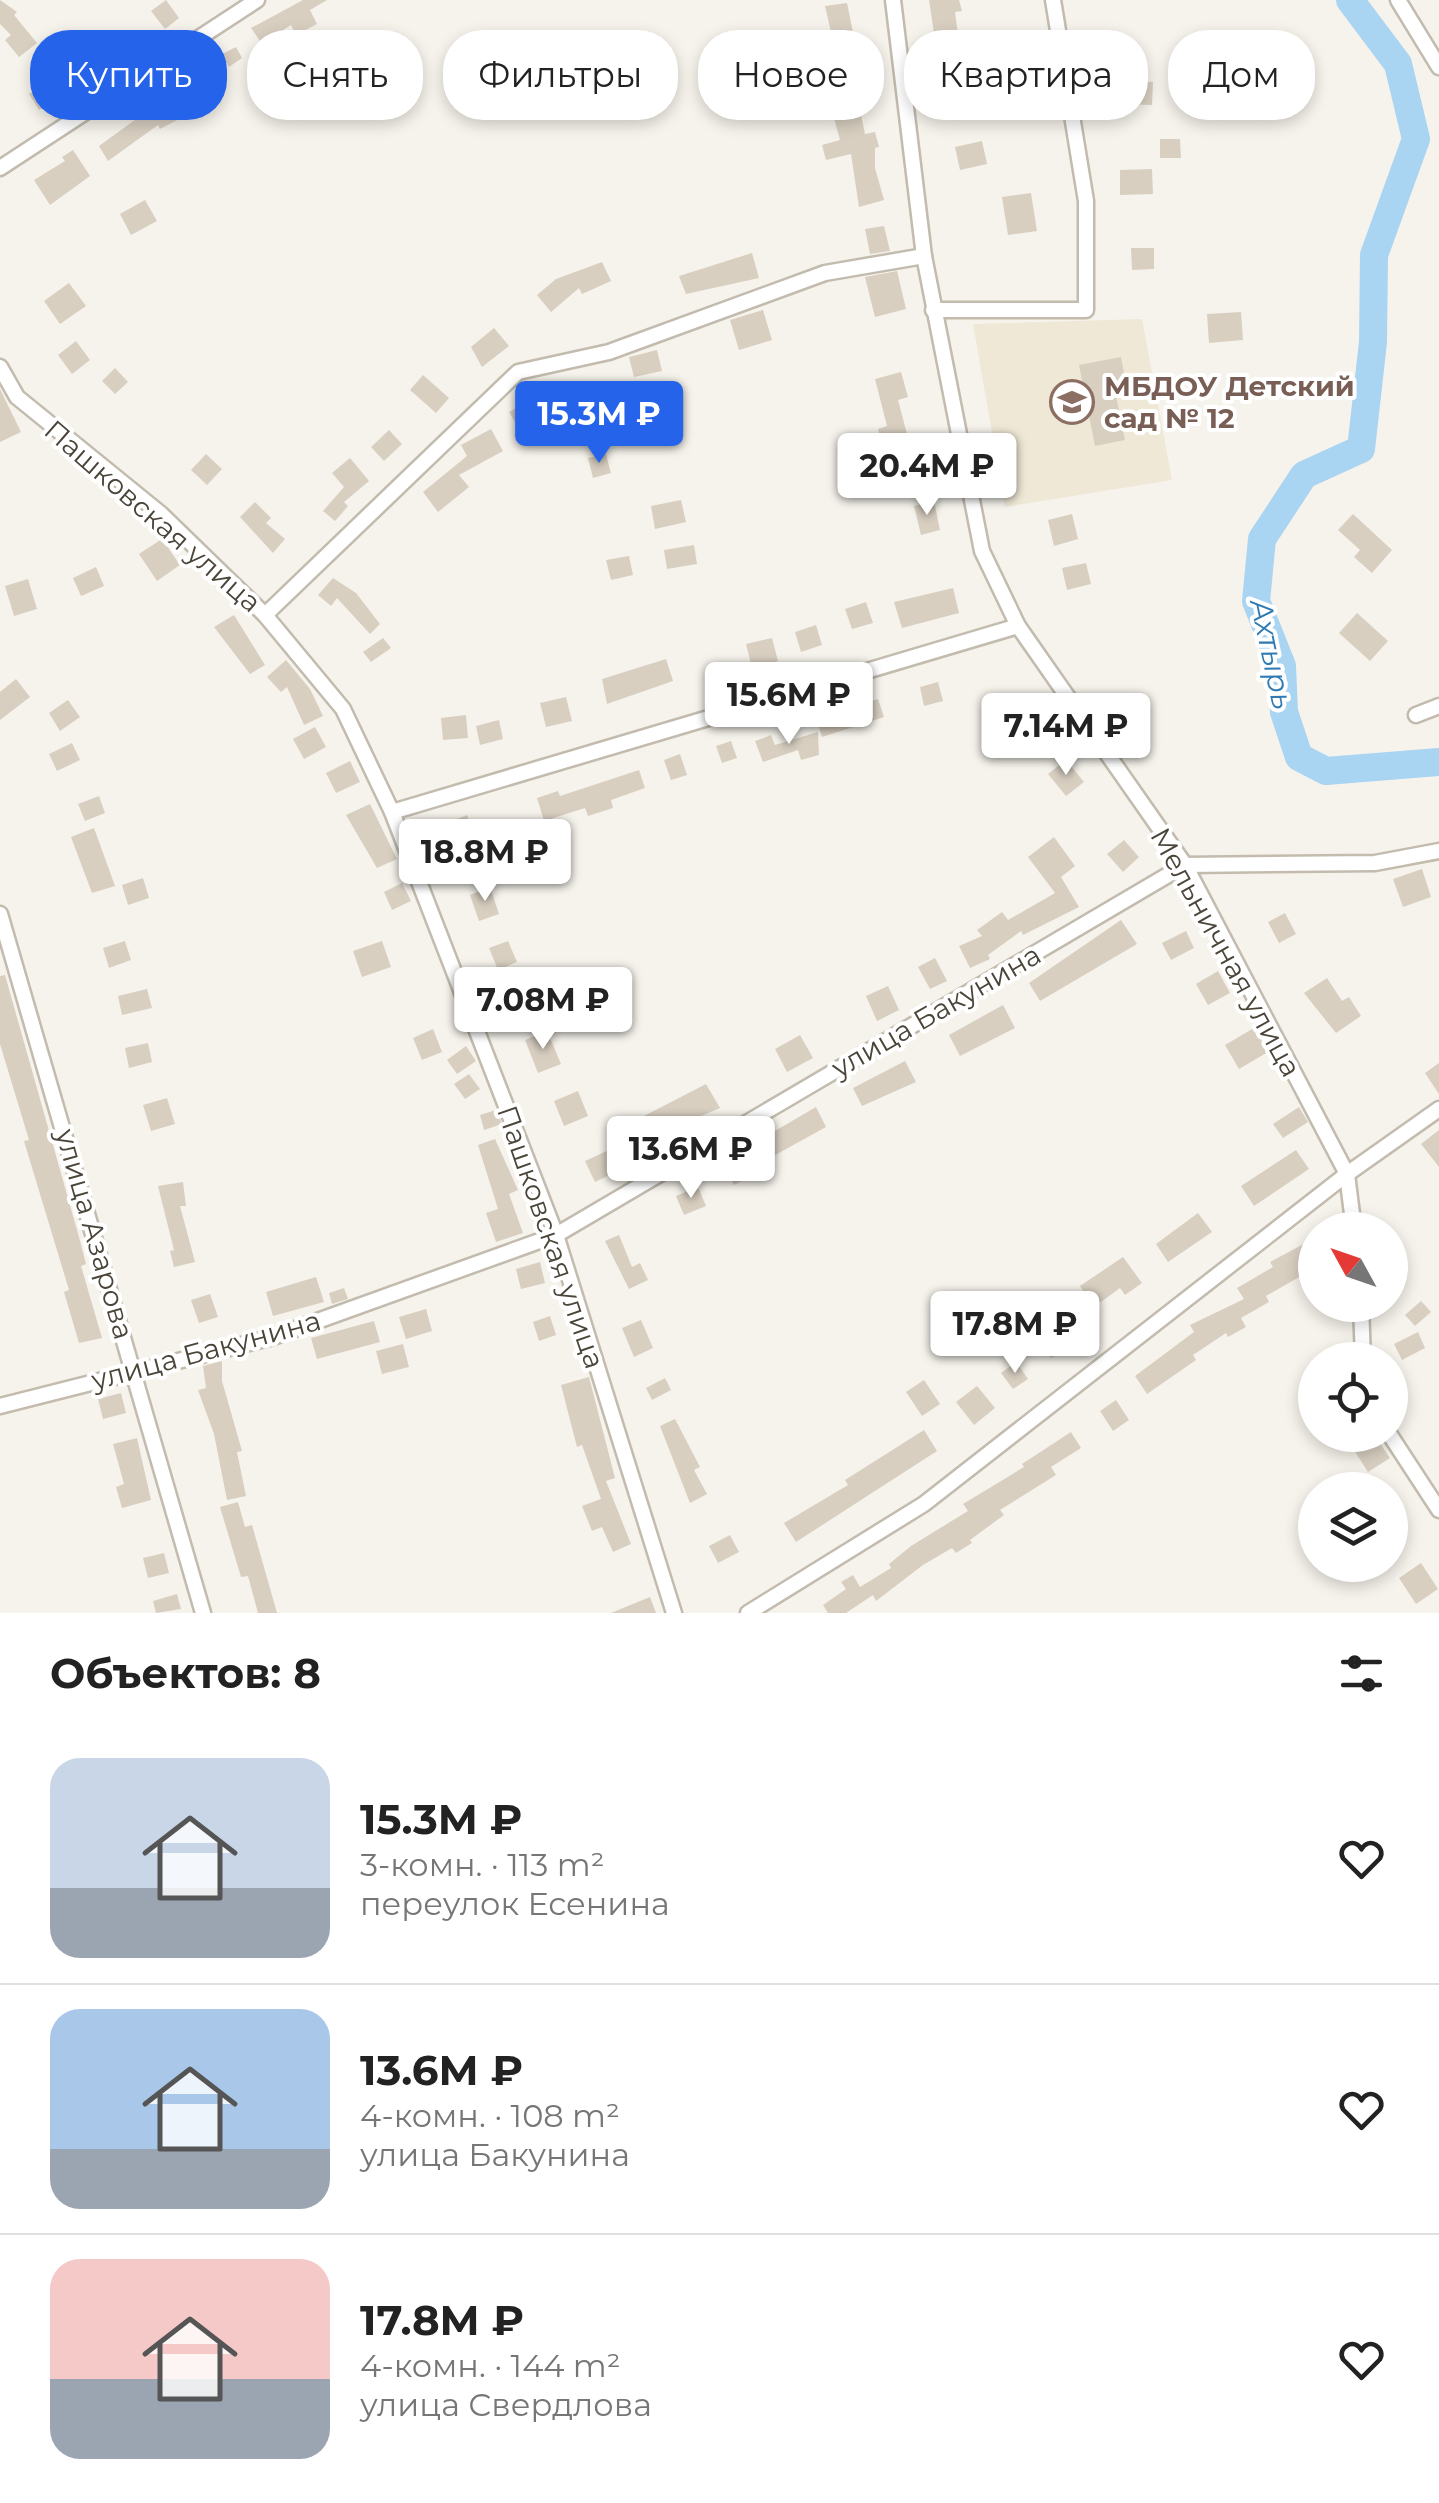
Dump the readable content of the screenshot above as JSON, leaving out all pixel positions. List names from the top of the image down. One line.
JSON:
{"streets":{"street":["Пашковская улица","Мельничная улица","улица Бакунина","улица Азарова"]},"crossings":[["Пашковская улица","улица Бакунина"],["Мельничная улица","улица Бакунина"],["улица Бакунина","улица Азарова"]],"water":["Ахтырь"],"places":{"school or university":["МБДОУ Детский сад № 12"]},"north":"top left","page":{"chip":["Купить","Снять","Фильтры","Новое","Квартира","Дом"],"price":["15.3M ₽","20.4M ₽","15.6M ₽","7.14M ₽","18.8M ₽","7.08M ₽","13.6M ₽","17.8M ₽"],"heading":"Объектов: 8","list":[{"name":"15.3M ₽","note":"3-комн. · 113 m² · переулок Есенина"},{"name":"13.6M ₽","note":"4-комн. · 108 m² · улица Бакунина"},{"name":"17.8M ₽","note":"4-комн. · 144 m² · улица Свердлова"}]}}
